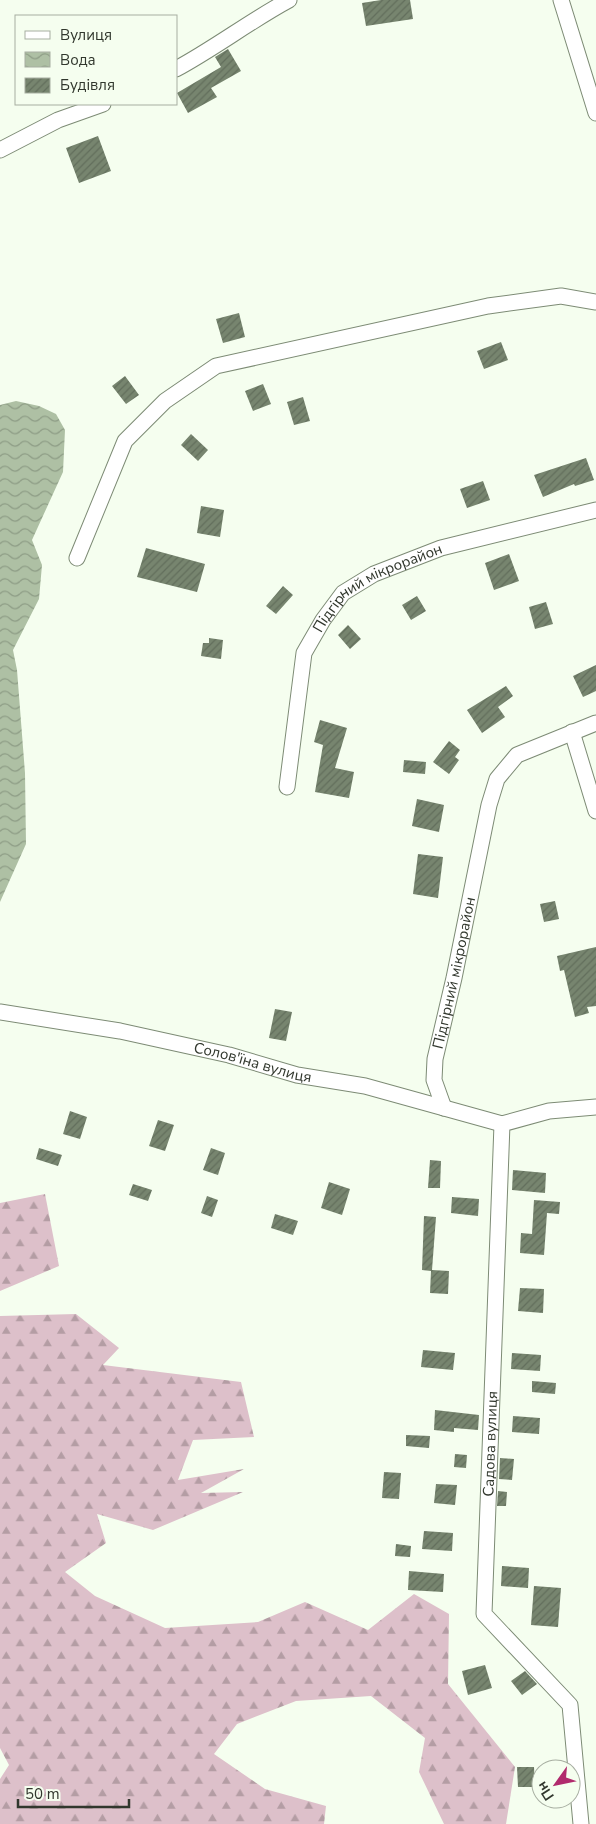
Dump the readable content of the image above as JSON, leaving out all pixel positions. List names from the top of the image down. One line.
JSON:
{"streets":{"street":["Підгірний мікрорайон","Солов'їна вулиця","Садова вулиця"]},"crossings":[["Підгірний мікрорайон","Солов'їна вулиця"],["Солов'їна вулиця","Садова вулиця"]],"legend":["Вулиця","Вода","Будівля"],"scale_bar":"50 m","north":"bottom left"}
